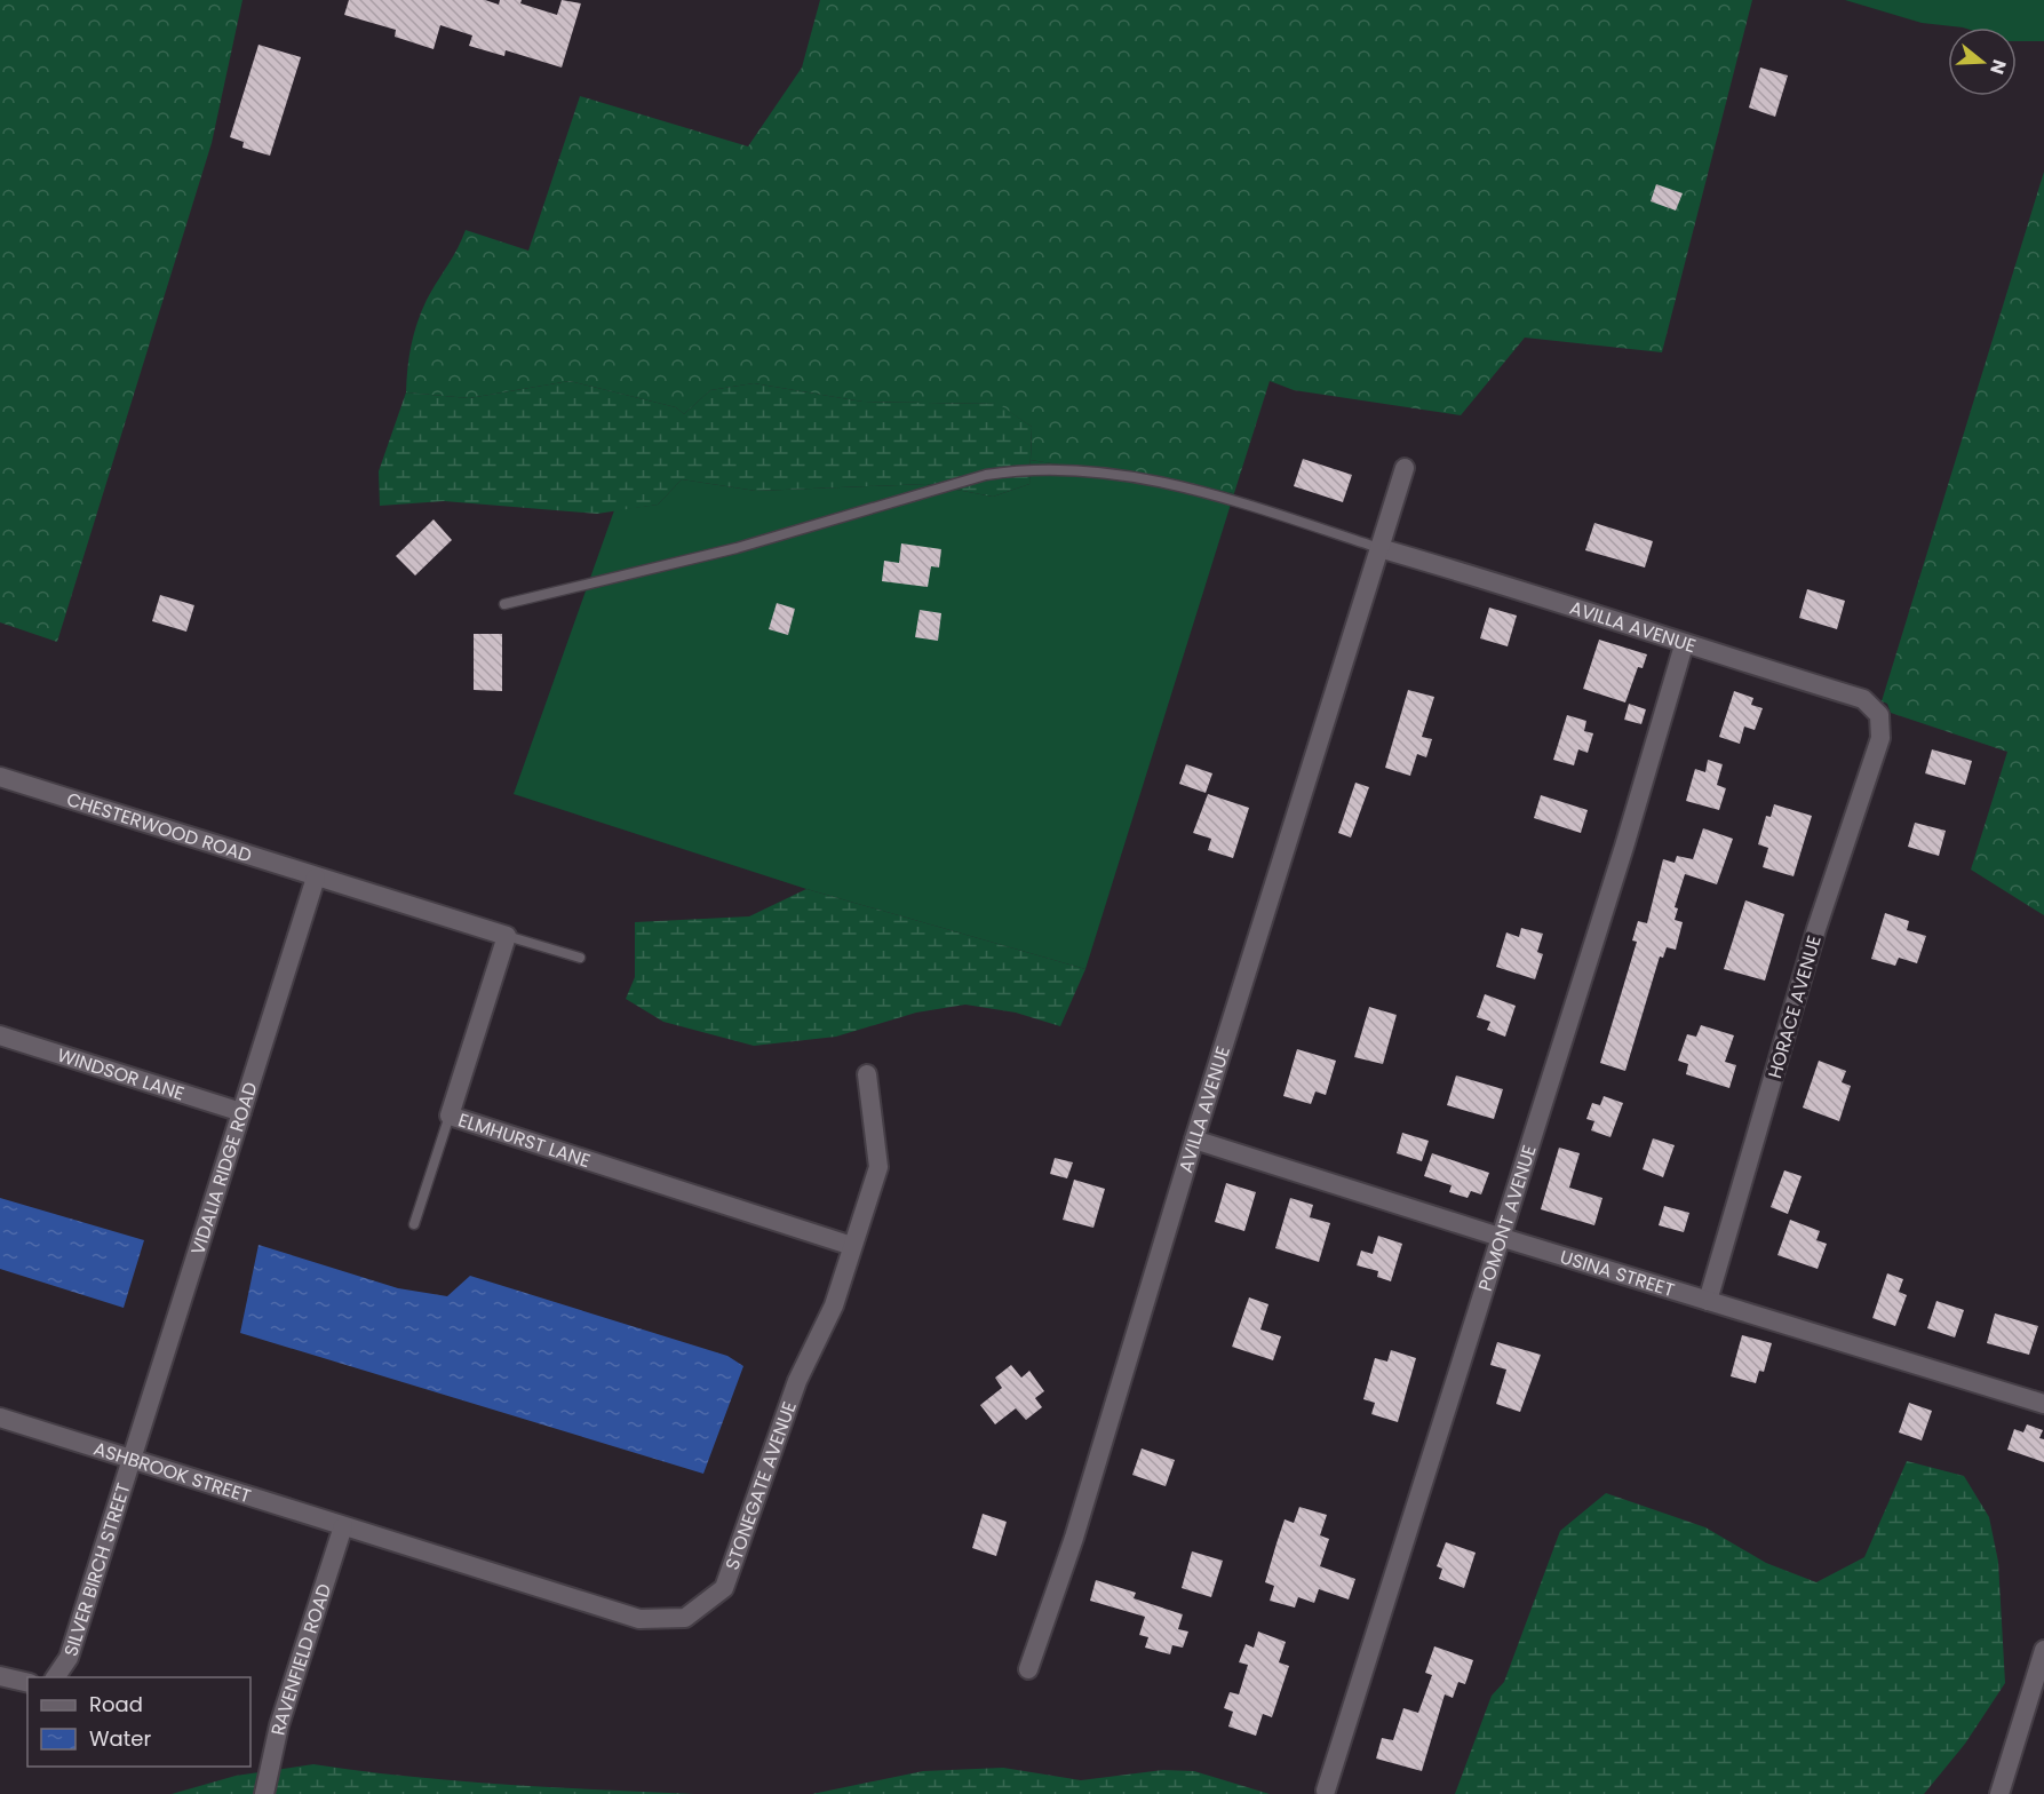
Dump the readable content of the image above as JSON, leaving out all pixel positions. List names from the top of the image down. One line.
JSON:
{"streets":{"street":["AVILLA AVENUE","CHESTERWOOD ROAD","HORACE AVENUE","WINDSOR LANE","ELMHURST LANE","VIDALIA RIDGE ROAD","POMONT AVENUE","USINA STREET","ASHBROOK STREET","STONEGATE AVENUE","SILVER BIRCH STREET","RAVENFIELD ROAD"]},"crossings":[["AVILLA AVENUE","HORACE AVENUE"],["AVILLA AVENUE","POMONT AVENUE"],["AVILLA AVENUE","USINA STREET"],["CHESTERWOOD ROAD","VIDALIA RIDGE ROAD"],["HORACE AVENUE","USINA STREET"],["WINDSOR LANE","VIDALIA RIDGE ROAD"],["ELMHURST LANE","STONEGATE AVENUE"],["VIDALIA RIDGE ROAD","ASHBROOK STREET"],["VIDALIA RIDGE ROAD","SILVER BIRCH STREET"],["POMONT AVENUE","USINA STREET"],["ASHBROOK STREET","STONEGATE AVENUE"],["ASHBROOK STREET","SILVER BIRCH STREET"],["ASHBROOK STREET","RAVENFIELD ROAD"],["STONEGATE AVENUE","RAVENFIELD ROAD"]],"legend":["Road","Water"],"north":"right"}
